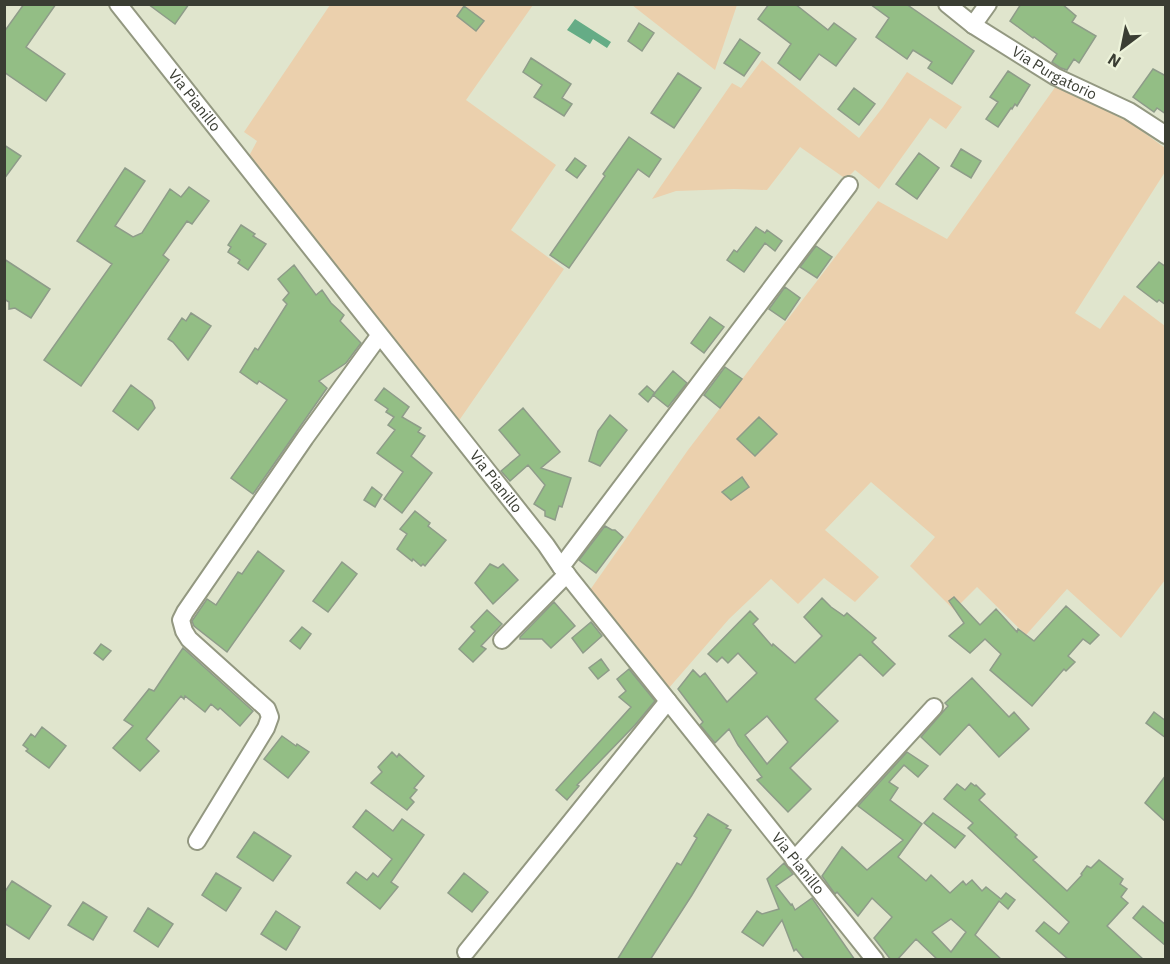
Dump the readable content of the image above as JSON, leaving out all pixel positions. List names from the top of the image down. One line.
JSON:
{"streets":{"street":["Via Purgatorio","Via Pianillo"]},"north":"bottom left"}
